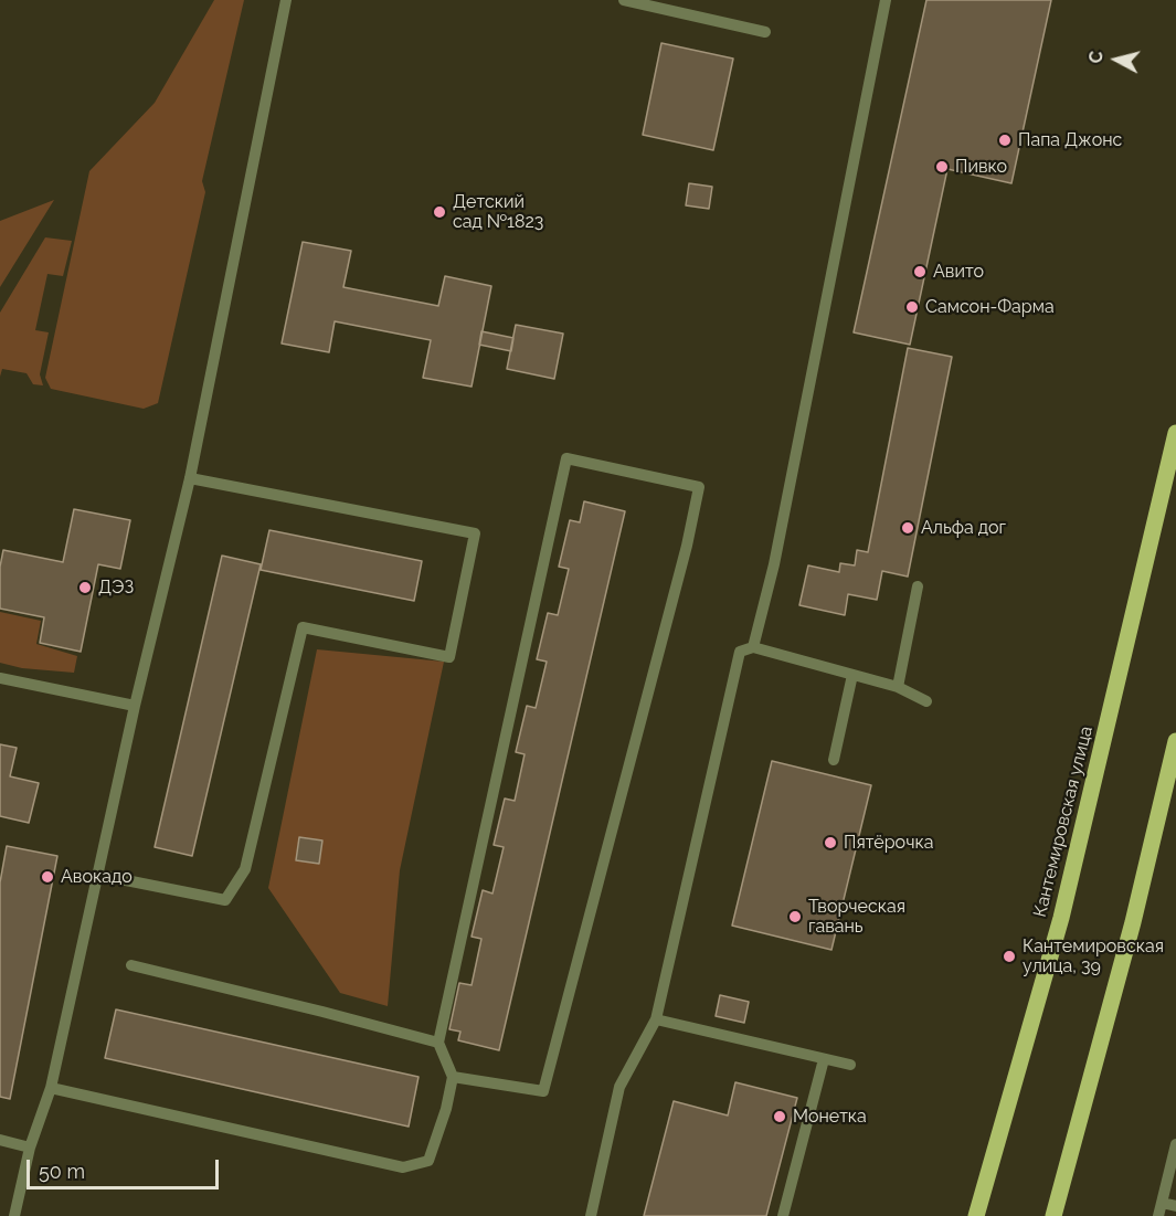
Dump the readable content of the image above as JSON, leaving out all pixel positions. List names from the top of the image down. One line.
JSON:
{"streets":{"main road":["Кантемировская улица"]},"places":["Папа Джонс","Пивко","Детский сад №1823","Авито","Самсон-Фарма","Альфа дог","ДЭЗ","Пятёрочка","Авокадо","Творческая гавань","Кантемировская улица, 39","Монетка"],"scale_bar":"50 m","north":"left"}
